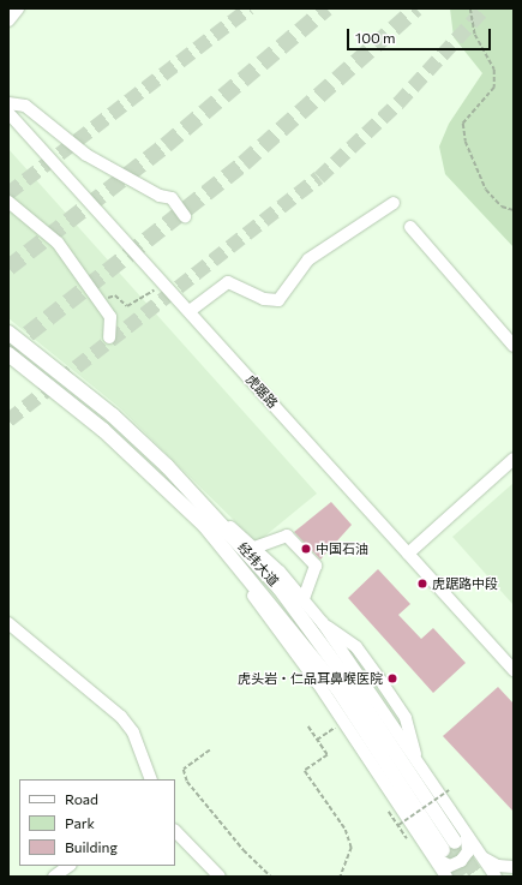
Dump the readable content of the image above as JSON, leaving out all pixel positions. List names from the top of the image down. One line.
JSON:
{"streets":{"main road":["经纬大道"],"street":["虎踞路"]},"places":["中国石油","虎踞路中段","虎头岩‧仁品耳鼻喉医院"],"legend":["Road","Park","Building"],"scale_bar":"100 m"}
